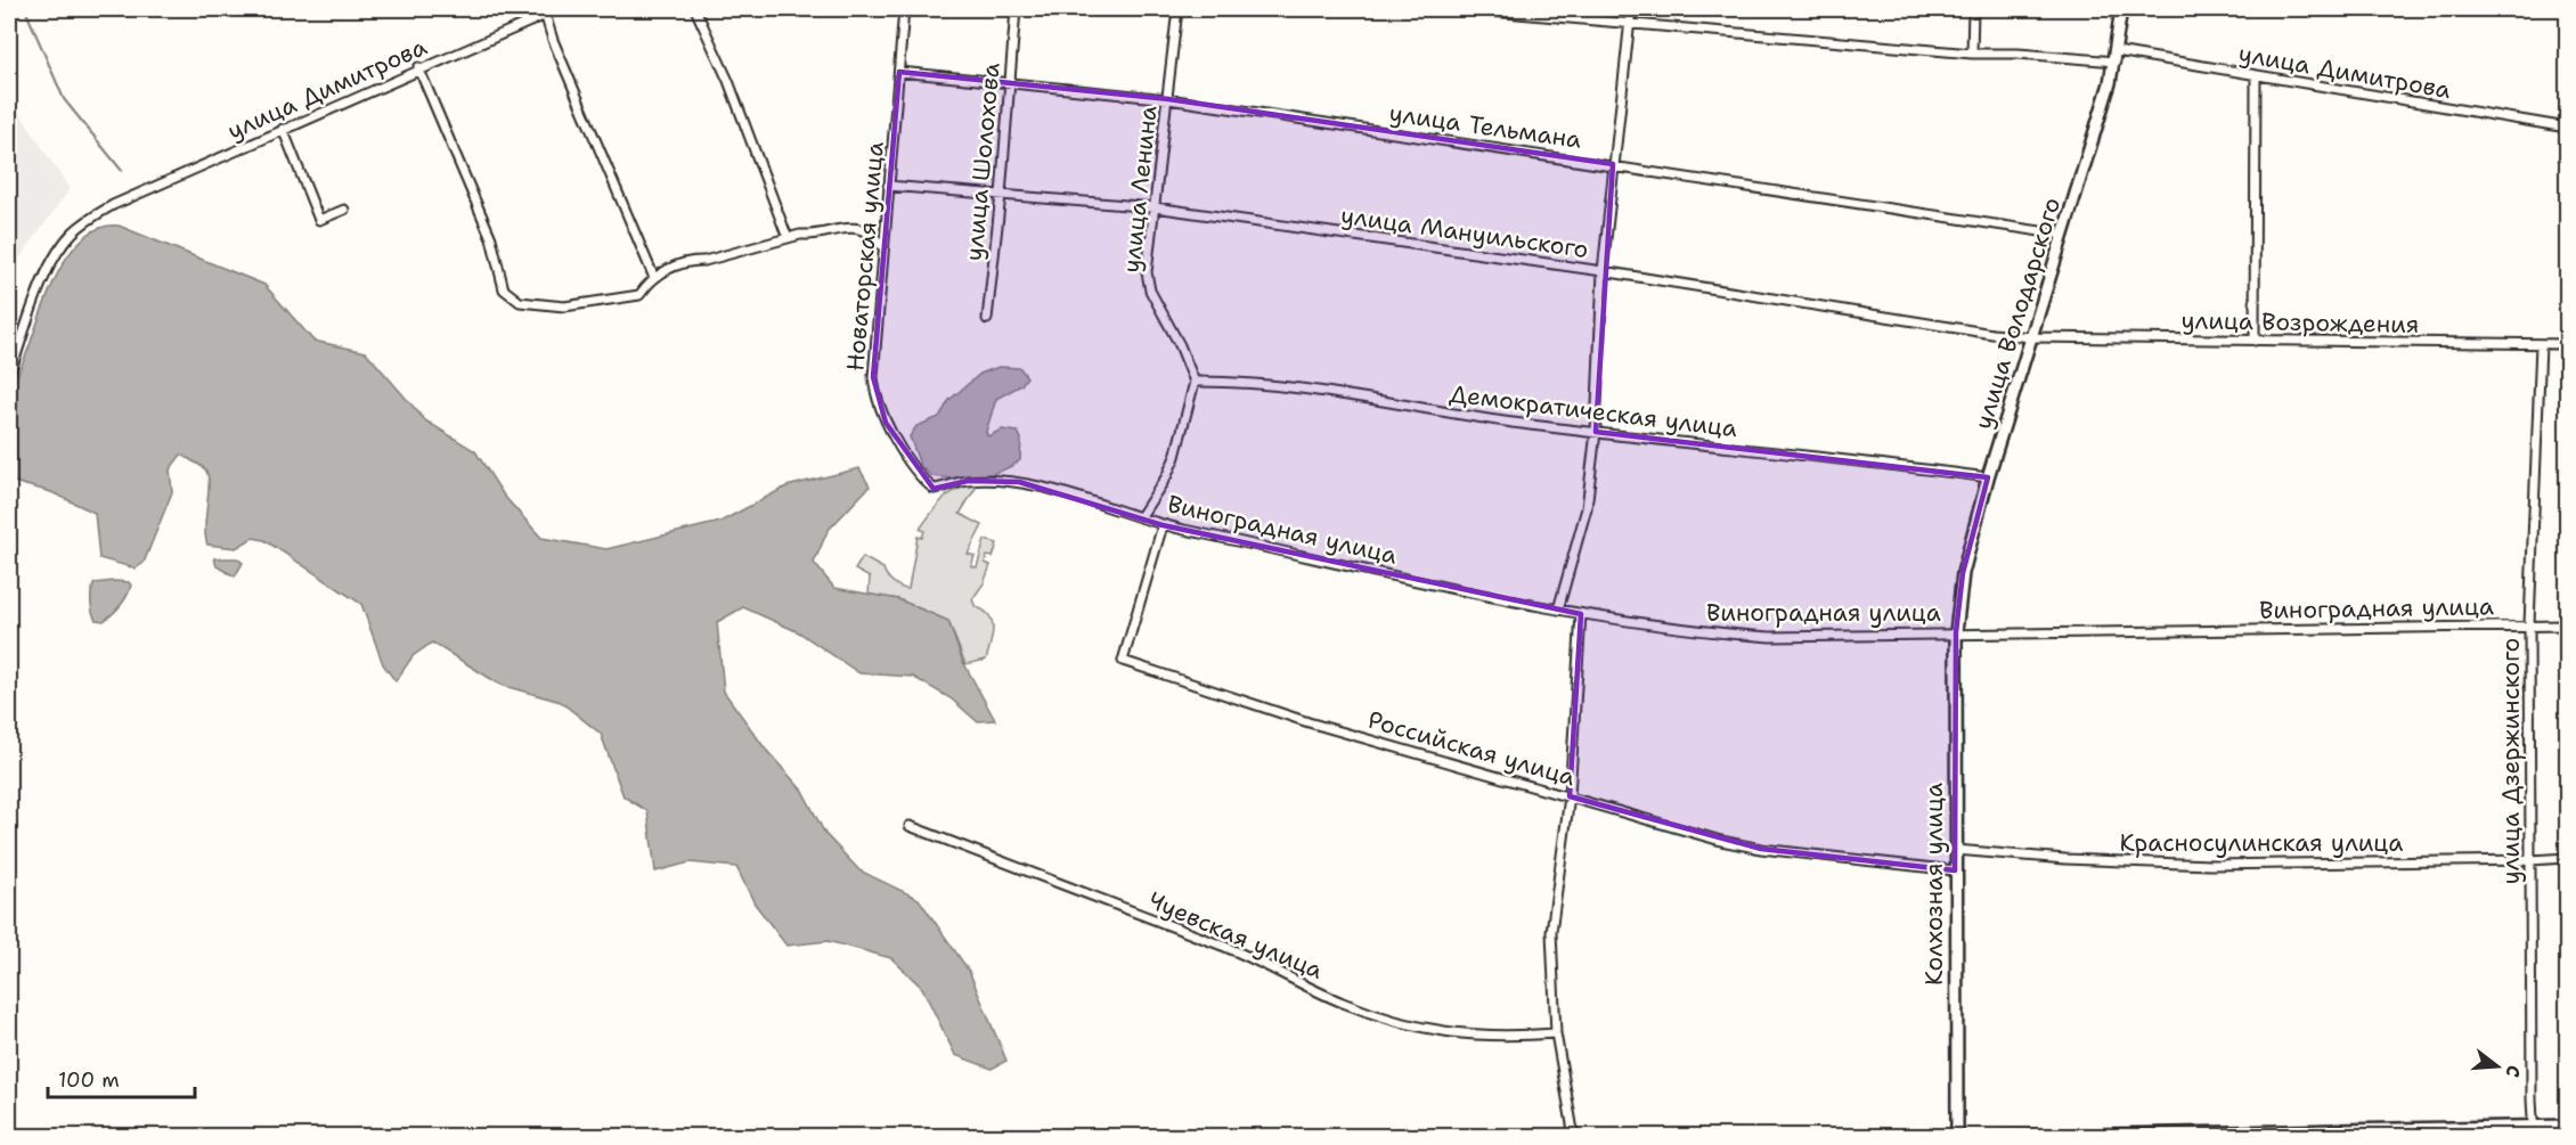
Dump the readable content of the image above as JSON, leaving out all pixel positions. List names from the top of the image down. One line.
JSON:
{"streets":{"street":["улица Димитрова","улица Тельмана","улица Шолохова","улица Ленина","улица Мануильского","Новаторская улица","улица Володарского","улица Возрождения","Демократическая улица","Виноградная улица","Российская улица","улица Дзержинского","Красносулинская улица","Колхозная улица","Чуевская улица"]},"crossings":[["улица Димитрова","улица Володарского"],["улица Тельмана","улица Шолохова"],["улица Тельмана","улица Ленина"],["улица Тельмана","Новаторская улица"],["улица Тельмана","улица Володарского"],["улица Шолохова","улица Мануильского"],["улица Ленина","улица Мануильского"],["улица Ленина","Демократическая улица"],["улица Мануильского","Новаторская улица"],["улица Мануильского","улица Володарского"],["улица Мануильского","улица Возрождения"],["Новаторская улица","Виноградная улица"],["улица Володарского","улица Возрождения"],["улица Володарского","Демократическая улица"],["улица Володарского","Виноградная улица"],["улица Володарского","Колхозная улица"],["улица Возрождения","улица Дзержинского"],["Виноградная улица","Российская улица"],["Виноградная улица","улица Дзержинского"],["Виноградная улица","Колхозная улица"],["Российская улица","Колхозная улица"],["улица Дзержинского","Красносулинская улица"],["Красносулинская улица","Колхозная улица"]],"scale_bar":"100 m","north":"right"}
